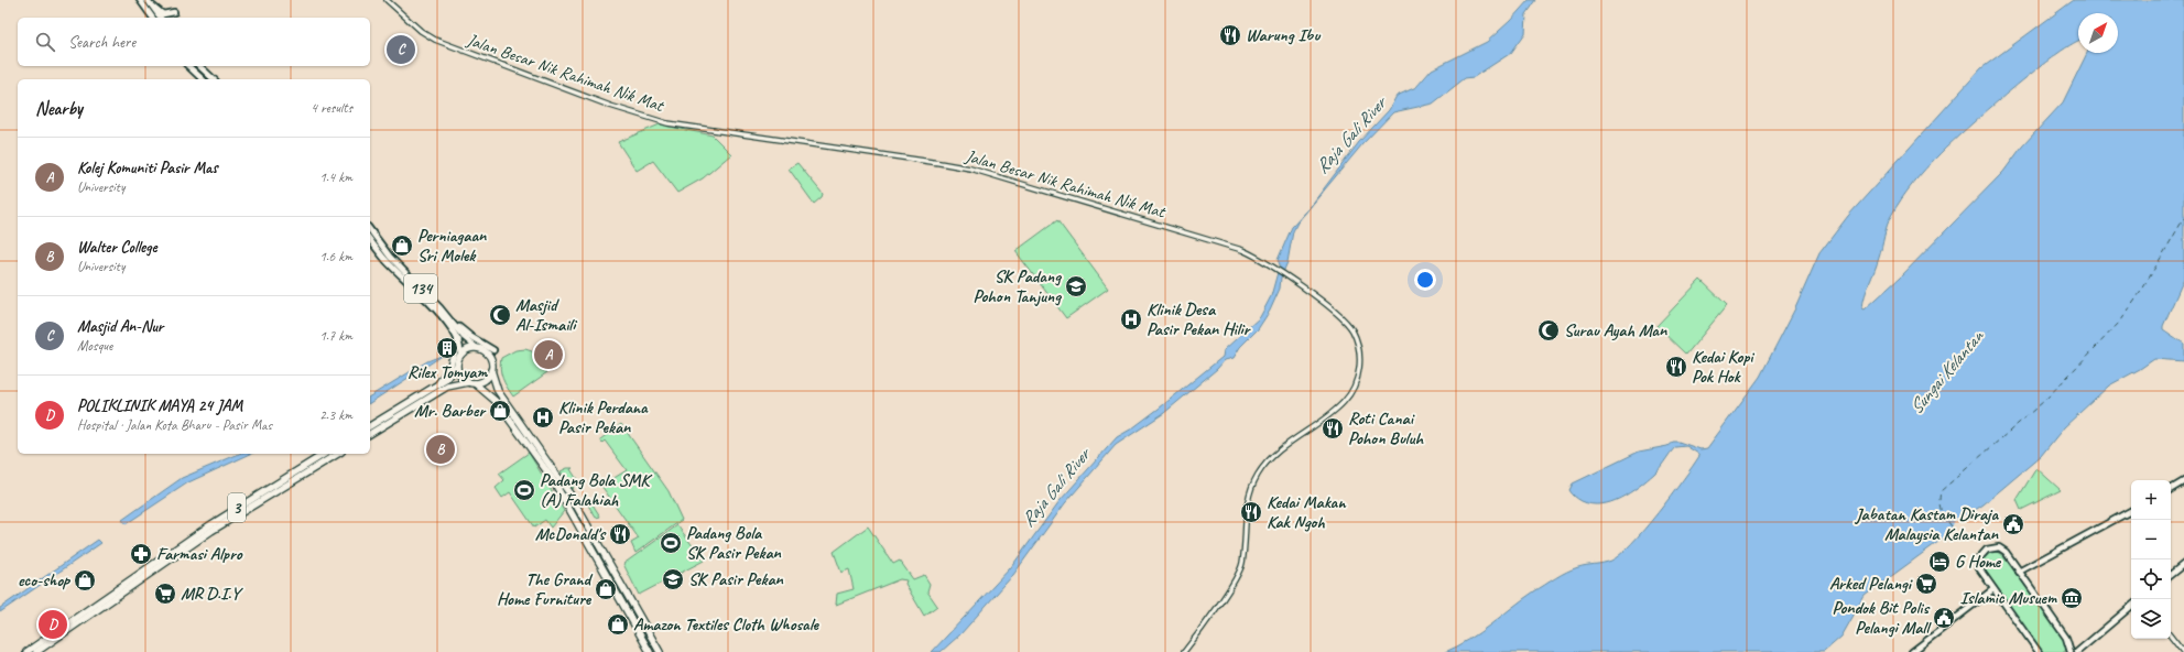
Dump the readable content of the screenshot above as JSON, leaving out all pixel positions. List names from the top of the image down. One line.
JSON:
{"streets":{"highway":["3"],"main road":["134"],"street":["Jalan Besar Nik Rahimah Nik Mat"]},"water":["Raja Gali River","Sungai Kelantan"],"places":{"restaurant":["Warung Ibu","Kedai Kopi Pok Hok","Roti Canai Pohon Buluh","Kedai Makan Kak Ngoh","McDonald's"],"shop":["Perniagaan Sri Molek","Mr. Barber","eco-shop","The Grand Home Furniture","Amazon Textiles Cloth Whosale"],"school or university":["SK Padang Pohon Tanjung","SK Pasir Pekan"],"mosque":["Masjid Al-Ismaili","Surau Ayah Man"],"hospital":["Klinik Desa Pasir Pekan Hilir","Klinik Perdana Pasir Pekan"],"building":["Rilex Tomyam"],"sports":["Padang Bola SMK (A) Falahiah","Padang Bola SK Pasir Pekan"],"public building":["Jabatan Kastam Diraja Malaysia Kelantan","Pondok Bit Polis Pelangi Mall"],"pharmacy":["Farmasi Alpro"],"hotel":["G Home"],"supermarket":["Arked Pelangi","MR D.I.Y"],"museum":["Islamic Musuem"]},"north":"top right","page":{"search":"Search here","pins":["C","A","B","D"],"heading":["Nearby","4 results"],"list":[{"mark":"A","name":"Kolej Komuniti Pasir Mas","note":"University","value":"1.4 km"},{"mark":"B","name":"Walter College","note":"University","value":"1.6 km"},{"mark":"C","name":"Masjid An-Nur","note":"Mosque","value":"1.7 km"},{"mark":"D","name":"POLIKLINIK MAYA 24 JAM","note":"Hospital · Jalan Kota Bharu - Pasir Mas","value":"2.3 km"}],"map_buttons":["+","−"]}}
